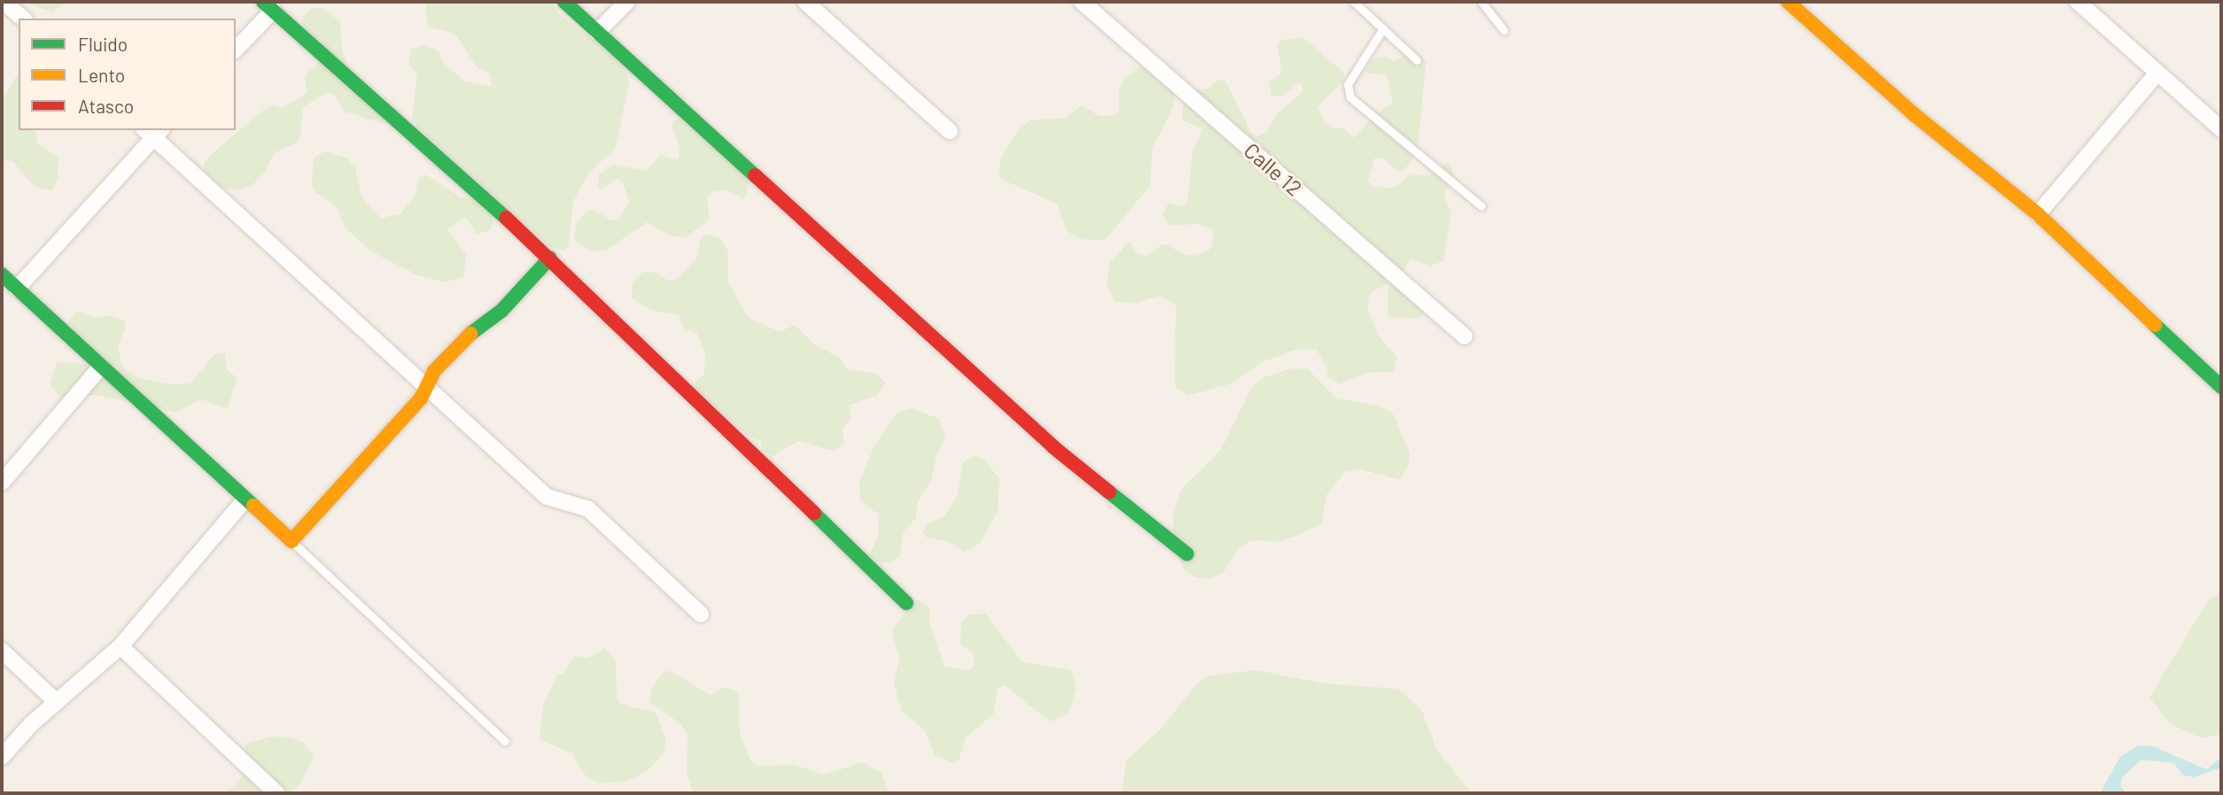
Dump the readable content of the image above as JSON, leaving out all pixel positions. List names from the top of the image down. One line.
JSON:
{"streets":{"street":["Calle 12"]},"legend":["Fluido","Lento","Atasco"]}
